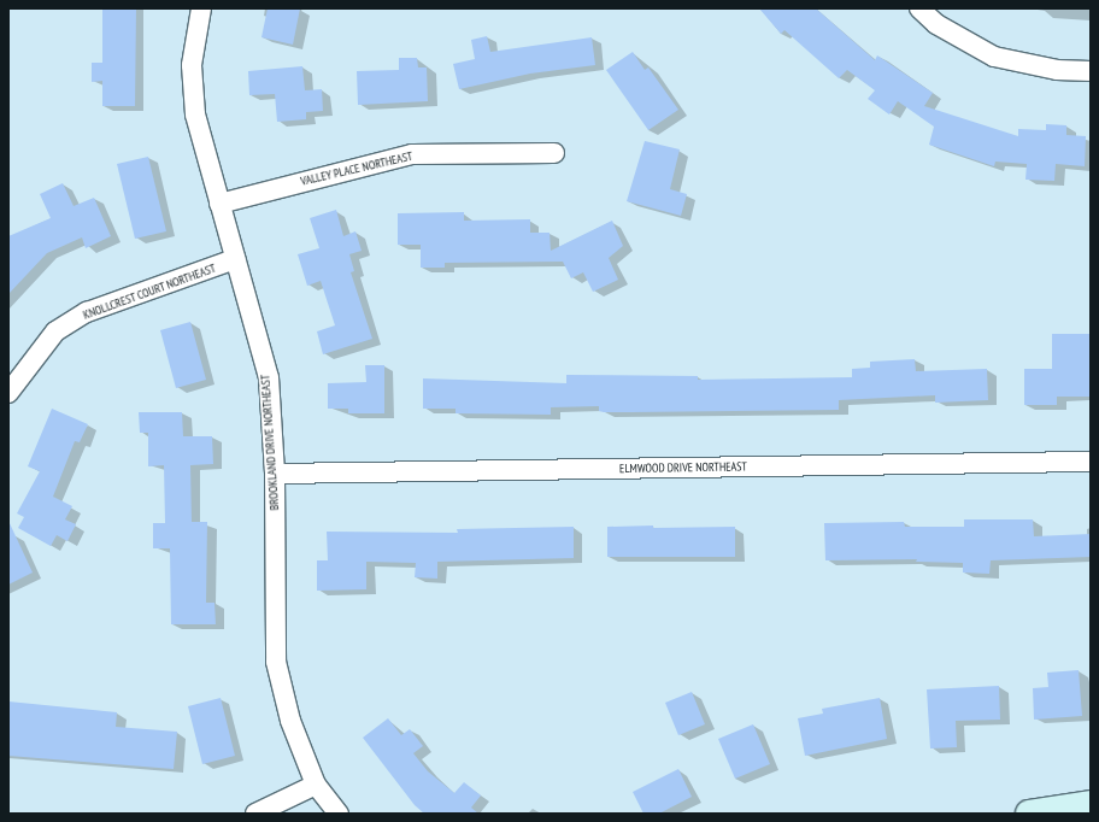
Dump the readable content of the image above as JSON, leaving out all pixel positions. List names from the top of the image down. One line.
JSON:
{"streets":{"street":["VALLEY PLACE NORTHEAST","KNOLLCREST COURT NORTHEAST","BROOKLAND DRIVE NORTHEAST","ELMWOOD DRIVE NORTHEAST"]},"crossings":[["VALLEY PLACE NORTHEAST","BROOKLAND DRIVE NORTHEAST"],["KNOLLCREST COURT NORTHEAST","BROOKLAND DRIVE NORTHEAST"],["BROOKLAND DRIVE NORTHEAST","ELMWOOD DRIVE NORTHEAST"]]}
